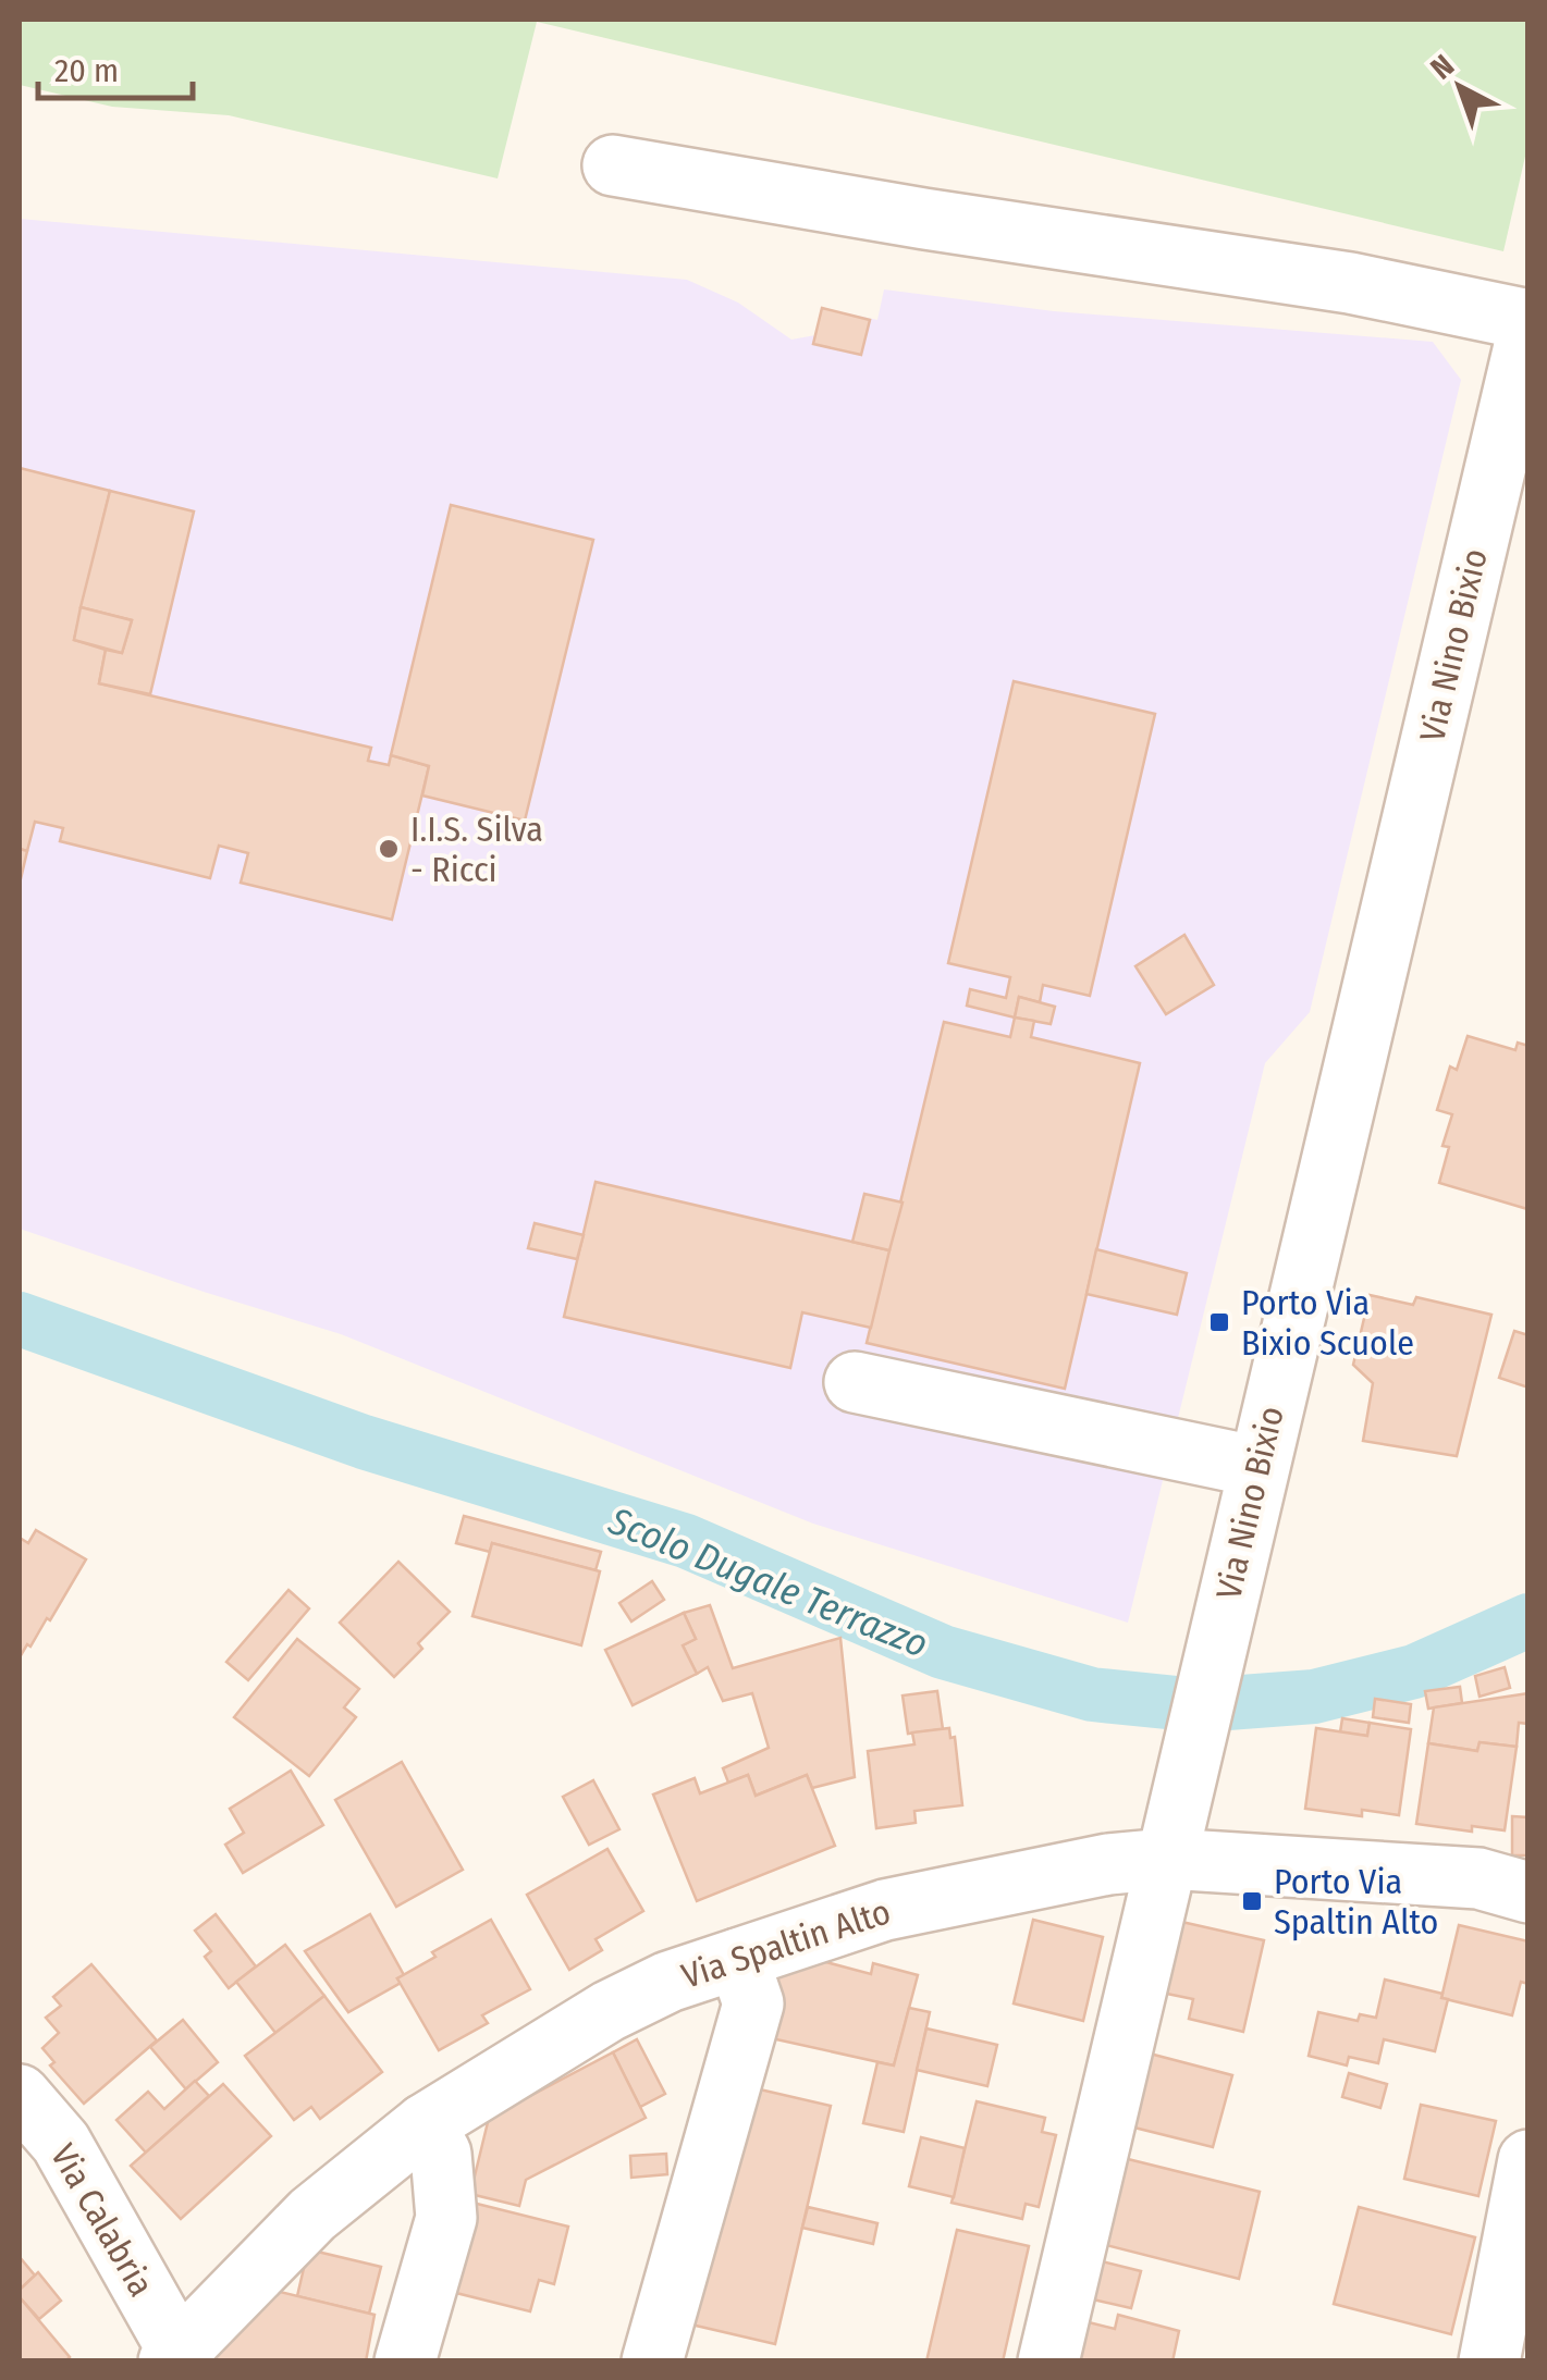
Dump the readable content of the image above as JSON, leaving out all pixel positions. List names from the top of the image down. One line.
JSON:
{"streets":{"street":["Via Nino Bixio","Via Spaltin Alto","Via Calabria"]},"crossings":[["Via Nino Bixio","Via Spaltin Alto"],["Via Spaltin Alto","Via Calabria"]],"water":["Scolo Dugale Terrazzo"],"places":{"other":["I.I.S. Silva - Ricci"],"transit":["Porto Via Bixio Scuole","Porto Via Spaltin Alto"]},"scale_bar":"20 m","north":"top left"}
